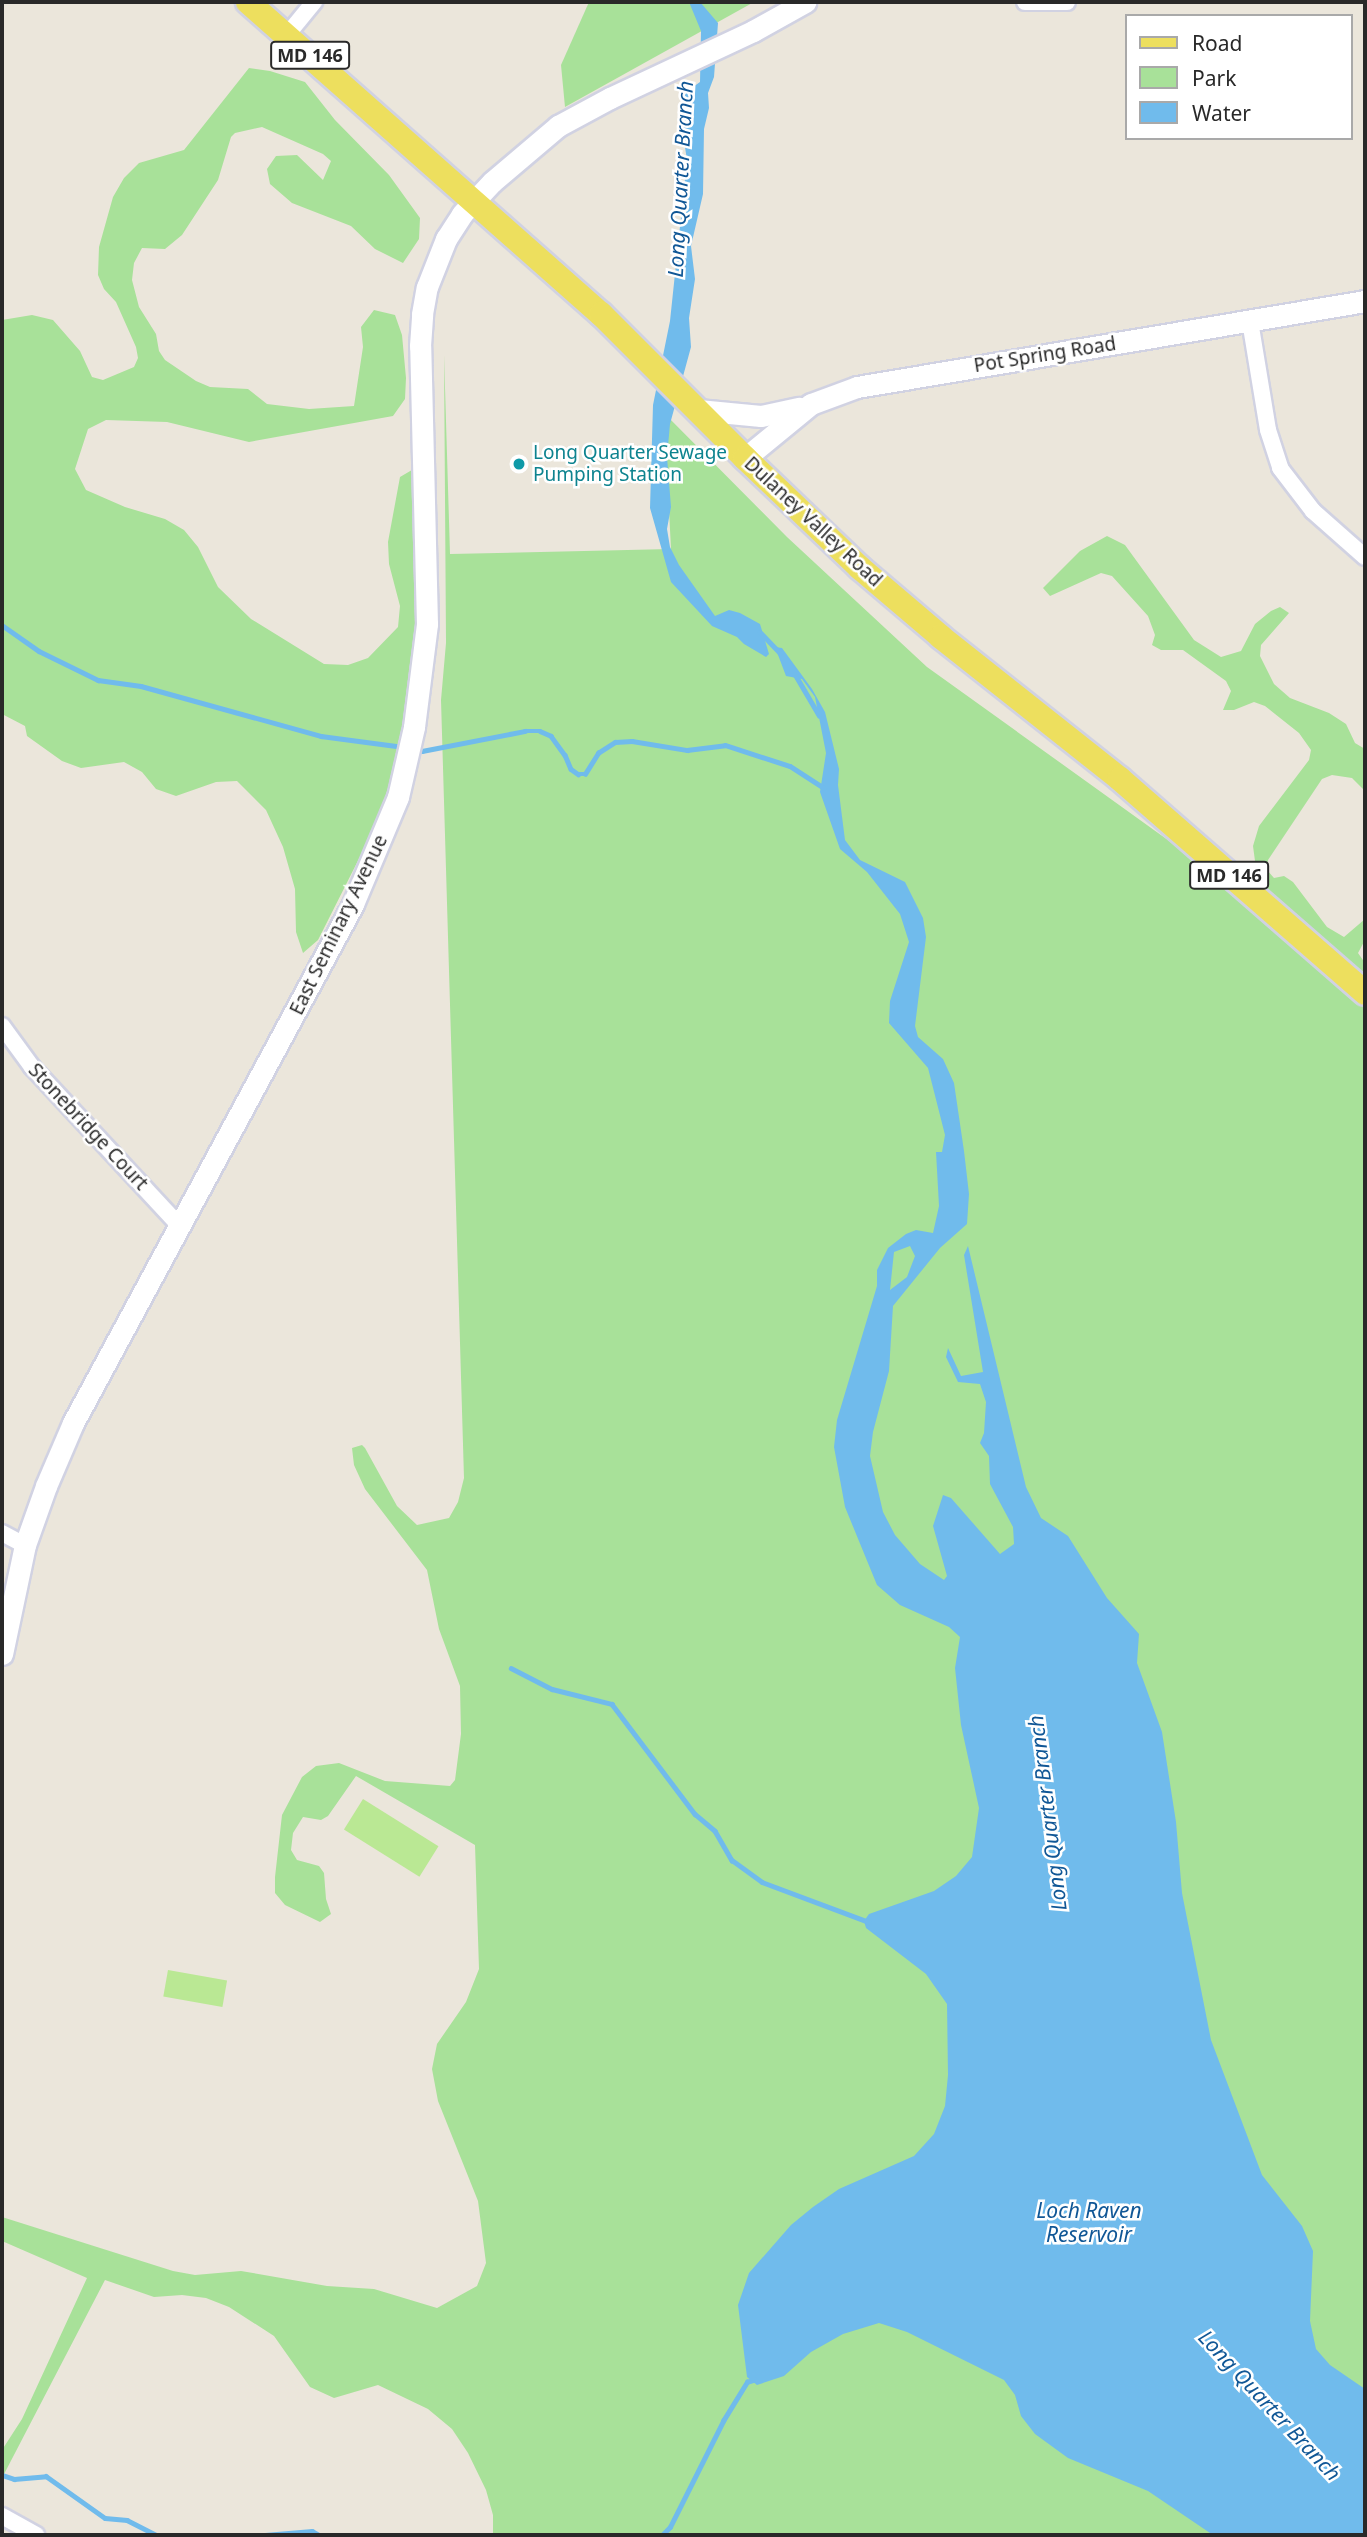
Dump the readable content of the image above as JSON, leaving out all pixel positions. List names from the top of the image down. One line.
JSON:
{"streets":{"main road":["MD 146","Dulaney Valley Road"],"street":["Pot Spring Road","East Seminary Avenue","Stonebridge Court"]},"crossings":[["Pot Spring Road","Dulaney Valley Road"],["Dulaney Valley Road","East Seminary Avenue"],["East Seminary Avenue","Stonebridge Court"]],"water":["Long Quarter Branch","Loch Raven Reservoir"],"places":["Long Quarter Sewage Pumping Station"],"legend":["Road","Park","Water"]}
